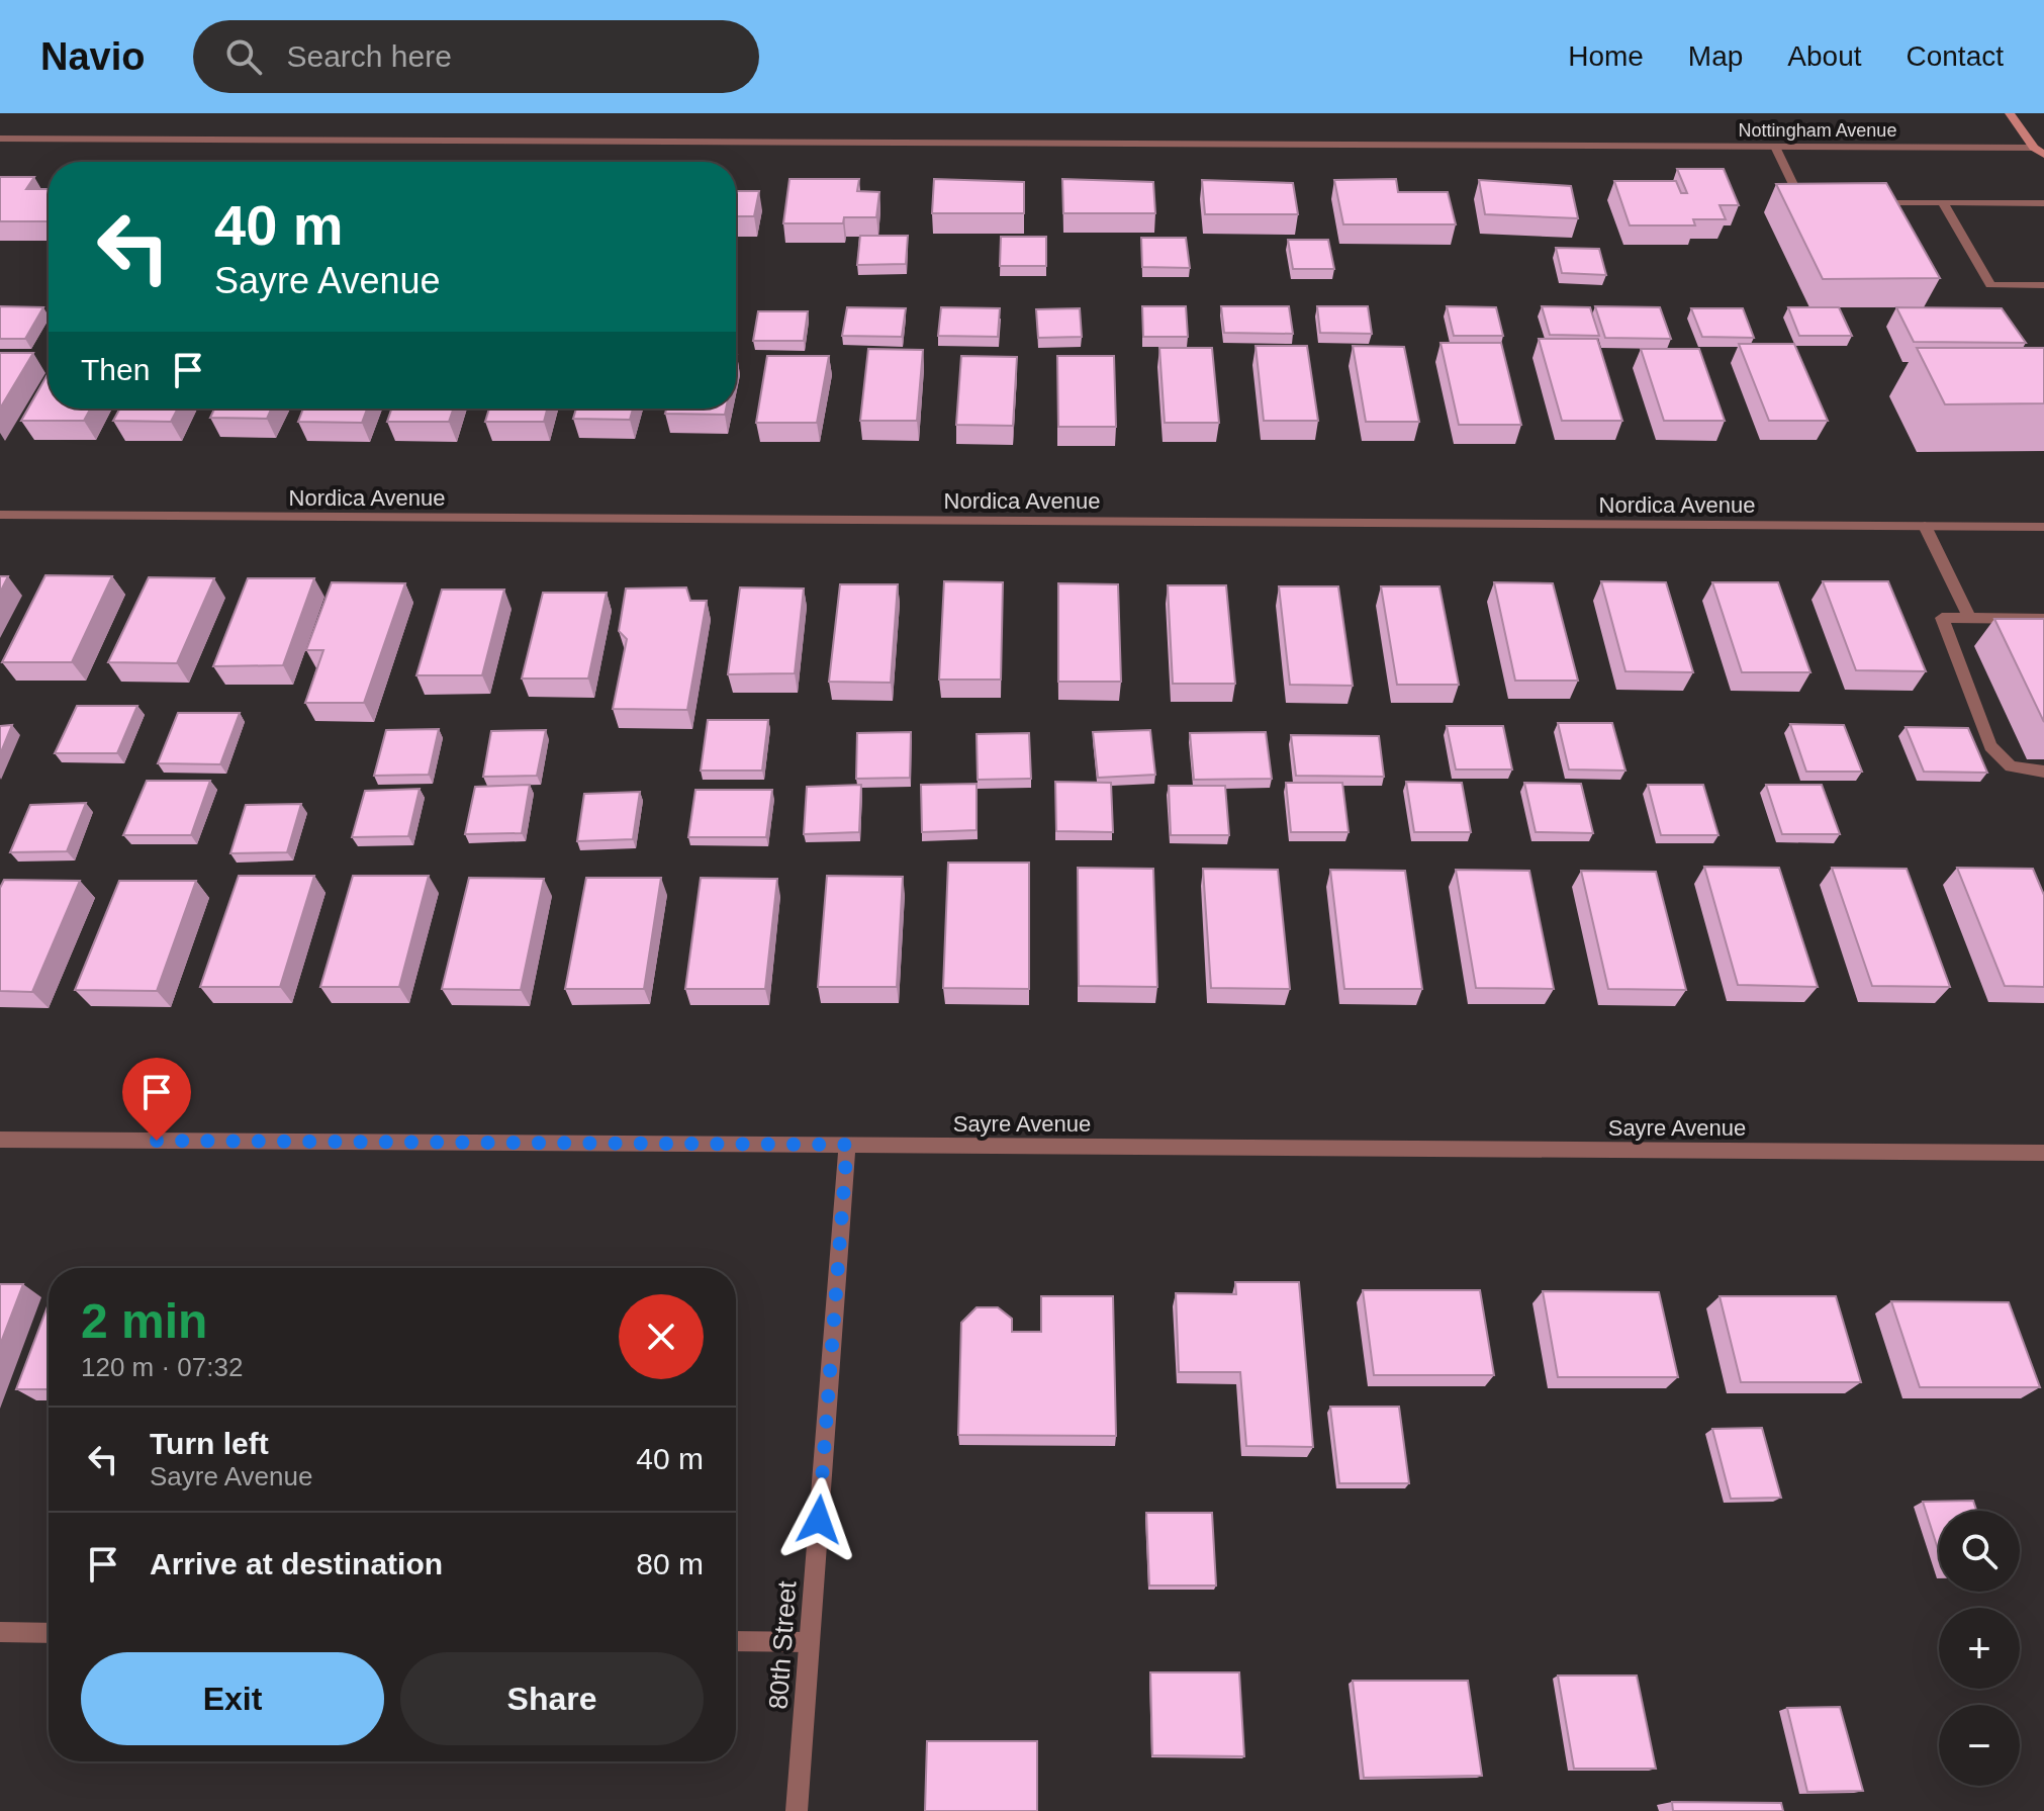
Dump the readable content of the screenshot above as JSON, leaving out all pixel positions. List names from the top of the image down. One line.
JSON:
{"streets":{"street":["Nottingham Avenue","Nordica Avenue","Sayre Avenue","80th Street"]},"crossings":[["Sayre Avenue","80th Street"]],"page":{"header":"Navio","search":"Search here","nav":["Home","Map","About","Contact"],"turn":["40 m","Sayre Avenue"],"then":"Then","heading":["2 min","120 m · 07:32"],"list":[{"name":"Turn left","note":"Sayre Avenue","value":"40 m"},{"name":"Arrive at destination","value":"80 m"}],"map_buttons":["+","−"],"buttons":["Exit","Share"]}}
